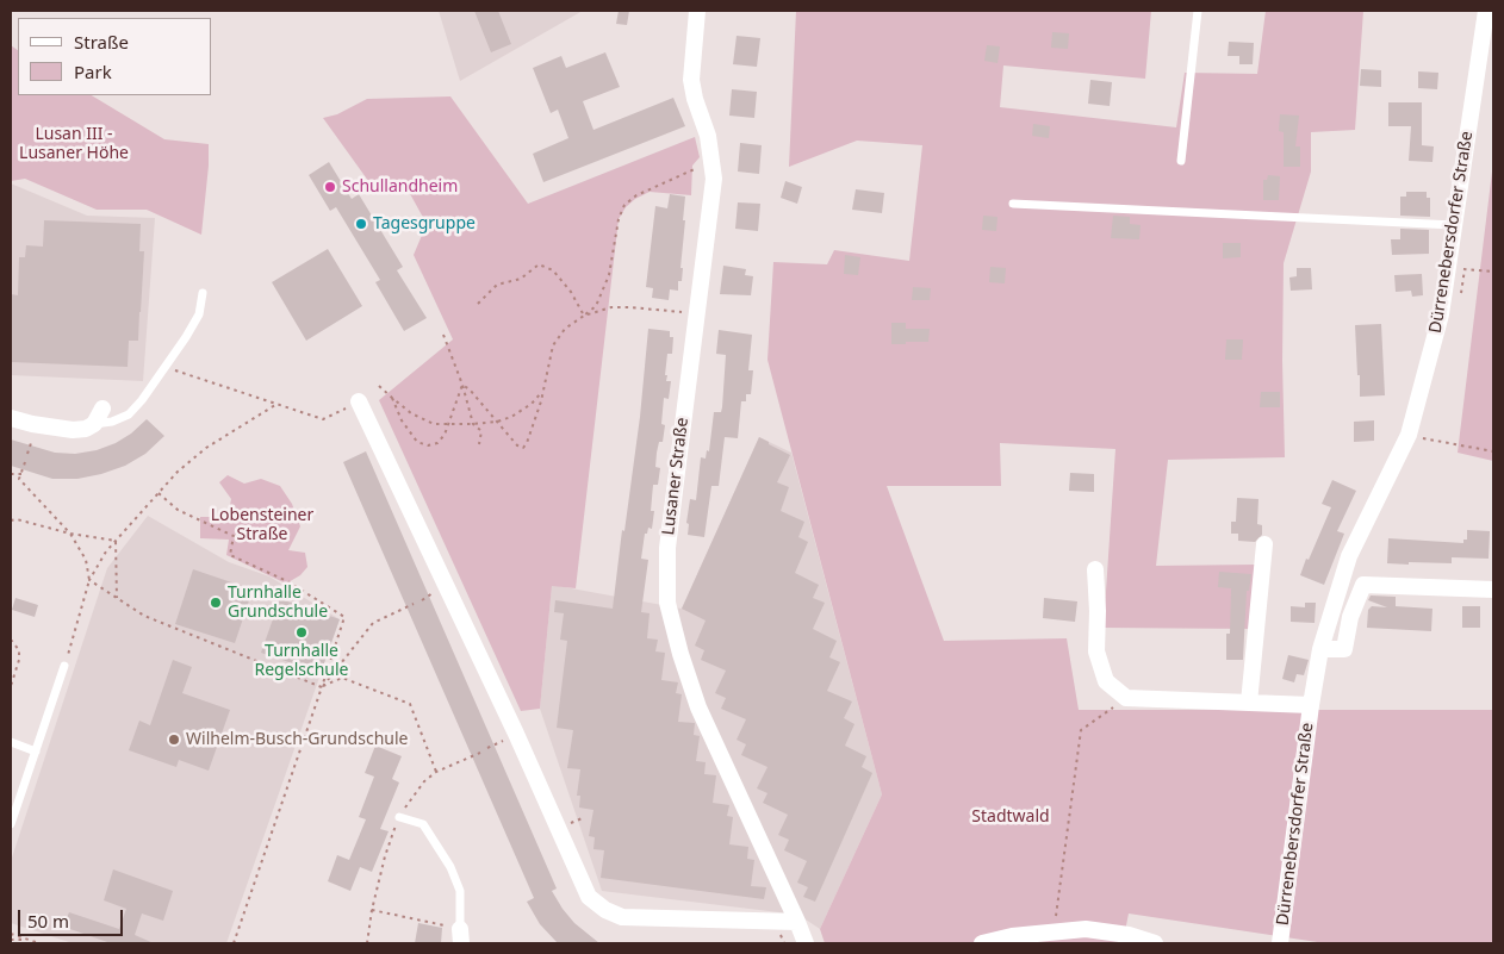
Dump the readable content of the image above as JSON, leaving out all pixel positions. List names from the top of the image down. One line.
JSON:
{"streets":{"street":["Dürrenebersdorfer Straße","Lusaner Straße"]},"parks":["Lusan III - Lusaner Höhe","Lobensteiner Straße","Stadtwald"],"places":["Schullandheim","Tagesgruppe","Turnhalle Grundschule","Turnhalle Regelschule","Wilhelm-Busch-Grundschule"],"legend":["Straße","Park"],"scale_bar":"50 m"}
